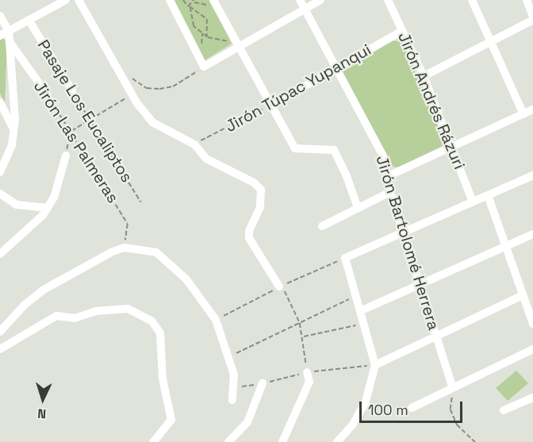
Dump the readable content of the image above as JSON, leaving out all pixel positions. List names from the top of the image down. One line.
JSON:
{"streets":{"street":["Jirón Túpac Yupanqui","Jirón Andrés Rázuri","Pasaje Los Eucaliptos","Jirón Las Palmeras","Jirón Bartolomé Herrera"]},"crossings":[["Jirón Túpac Yupanqui","Jirón Andrés Rázuri"],["Jirón Túpac Yupanqui","Jirón Bartolomé Herrera"]],"scale_bar":"100 m","north":"bottom"}
